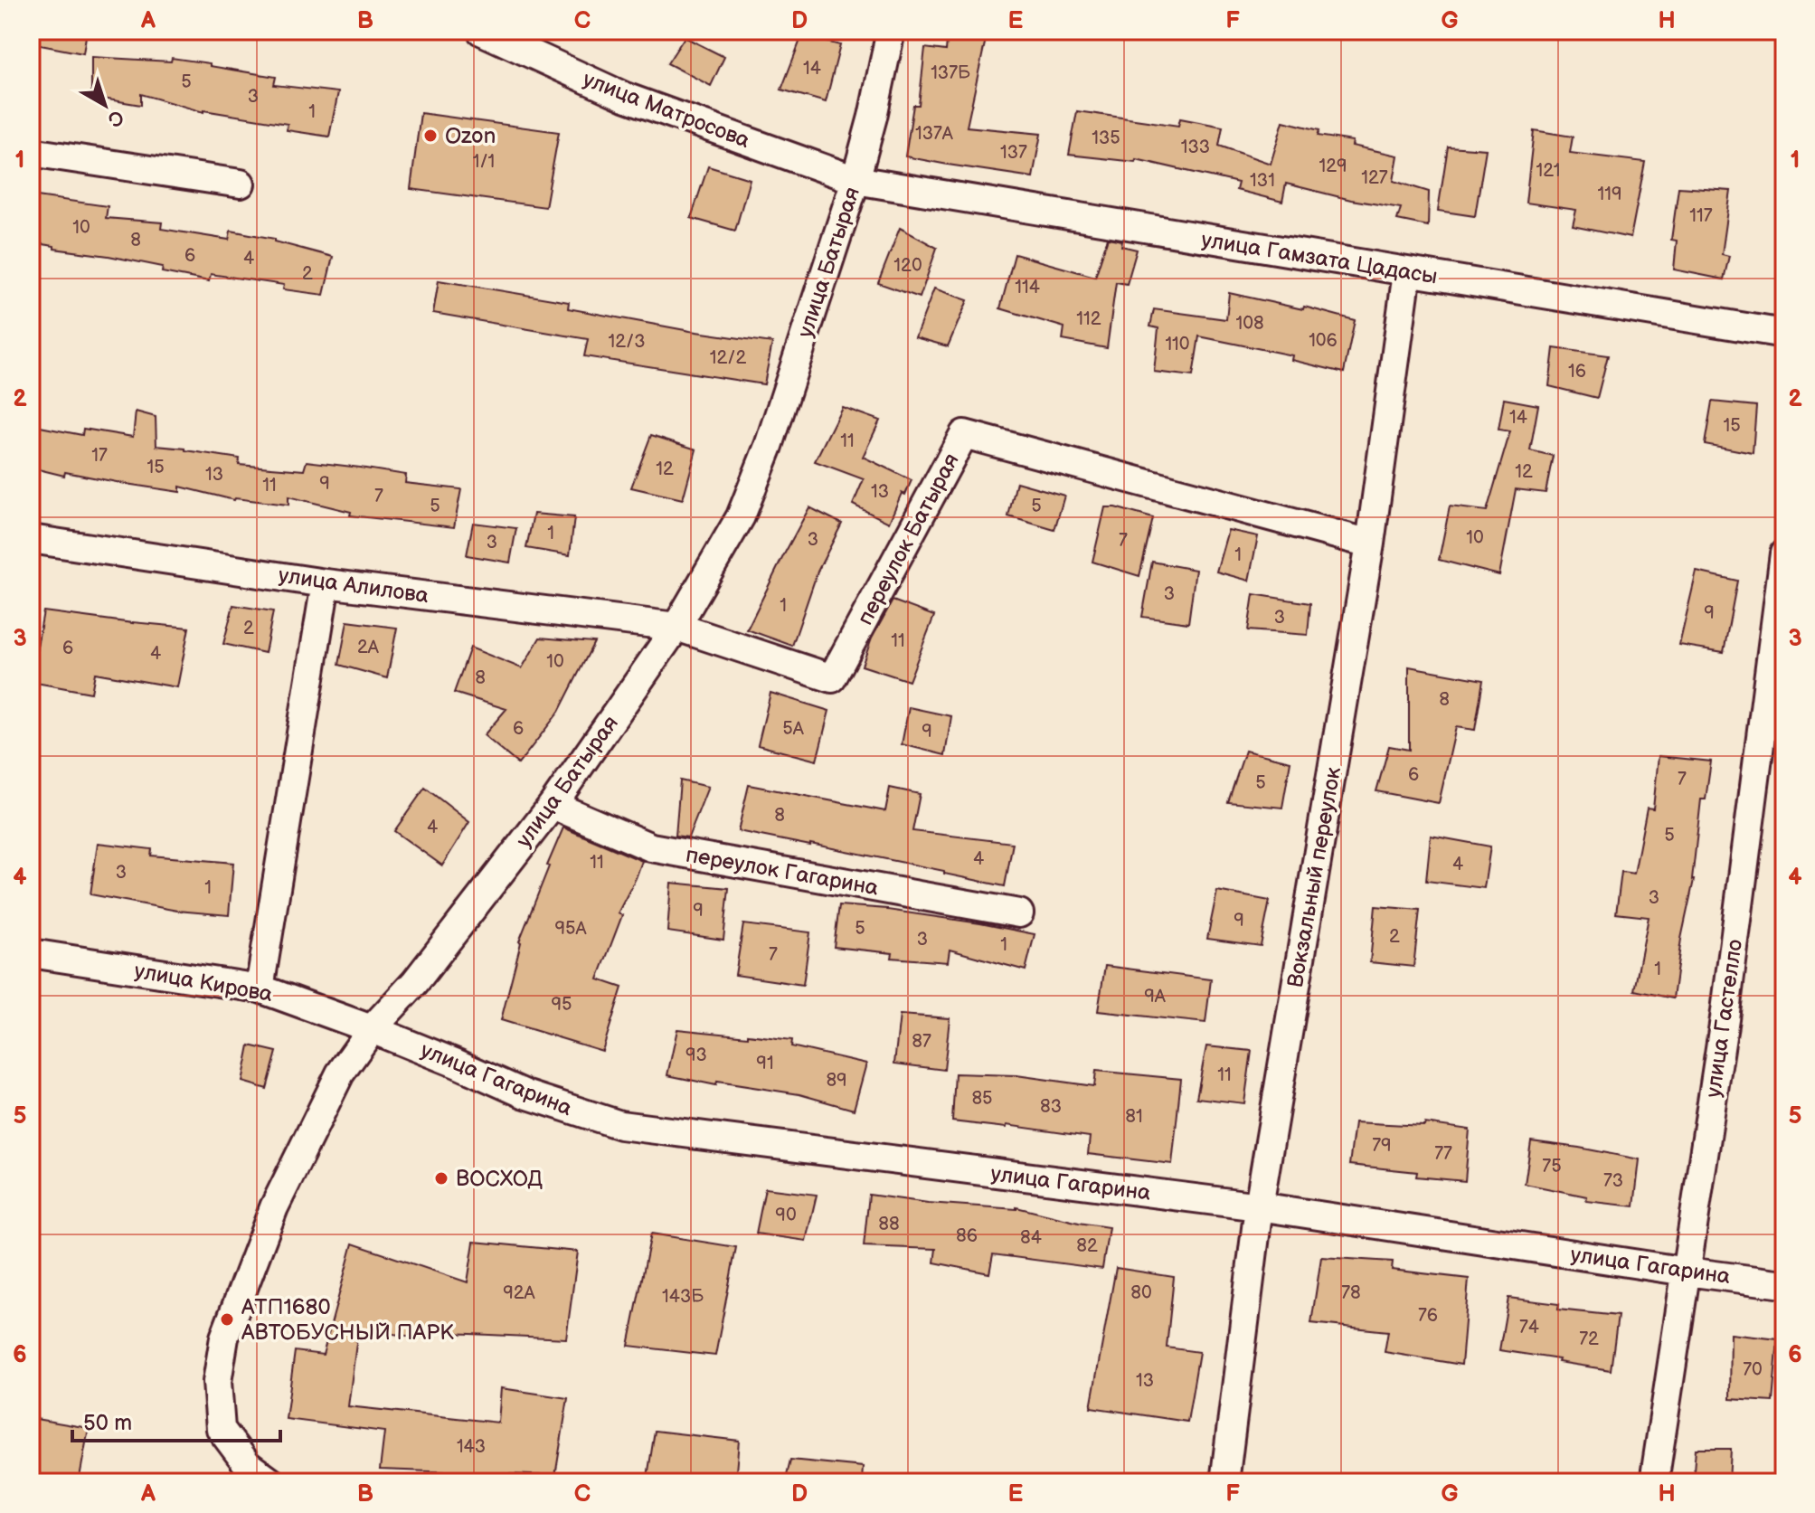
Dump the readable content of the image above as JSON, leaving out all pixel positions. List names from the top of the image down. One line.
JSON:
{"streets":{"street":["улица Матросова","улица Гамзата Цадасы","улица Батырая","переулок Батырая","улица Алилова","переулок Гагарина","Вокзальный переулок","улица Кирова","улица Гастелло","улица Гагарина"]},"crossings":[["улица Матросова","улица Гамзата Цадасы"],["улица Матросова","улица Батырая"],["улица Гамзата Цадасы","улица Батырая"],["улица Гамзата Цадасы","Вокзальный переулок"],["улица Батырая","переулок Батырая"],["улица Батырая","улица Алилова"],["улица Батырая","переулок Гагарина"],["улица Батырая","улица Кирова"],["улица Батырая","улица Гагарина"],["переулок Батырая","улица Алилова"],["переулок Батырая","Вокзальный переулок"],["Вокзальный переулок","улица Гагарина"],["улица Кирова","улица Гагарина"],["улица Гастелло","улица Гагарина"]],"places":["Ozon","ВОСХОД","АТП1680 АВТОБУСНЫЙ ПАРК"],"house_numbers":["14","137Б","5","3","1","137А","135","133","137","1/1","129","121","127","131","119","117","10","8","6","4","120","2","114","112","108","106","12/3","110","12/2","16","14","15","11","17","15","12","12","13","9","11","13","7","5","5","1","10","3","7","3","1","3","1","9","3","2","11","2А","6","4","10","8","8","6","5А","9","6","7","5","8","4","5","4","11","4","3","1","3","9","9","95А","5","2","3","1","7","1","9А","95","87","93","91","11","89","85","83","81","79","77","75","73","90","88","86","84","82","92А","80","78","143Б","76","74","72","70","13","143"],"scale_bar":"50 m","north":"bottom right","grid":{"columns":["A","B","C","D","E","F","G","H"],"rows":["1","2","3","4","5","6"]}}
